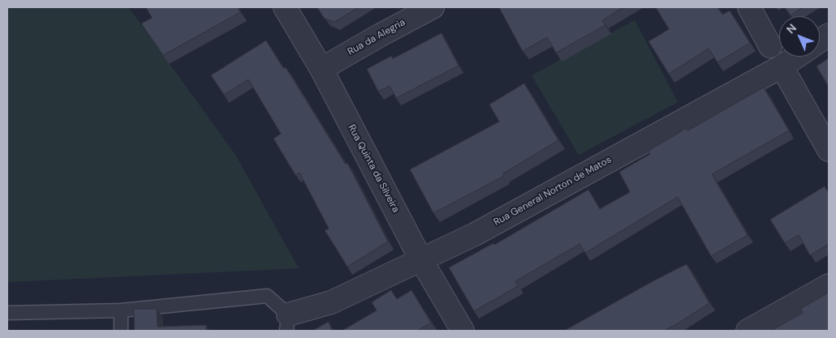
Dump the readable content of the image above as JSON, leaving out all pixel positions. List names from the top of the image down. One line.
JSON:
{"streets":{"street":["Rua da Alegria","Rua Quinta da Silveira","Rua General Norton de Matos"]},"crossings":[["Rua da Alegria","Rua Quinta da Silveira"],["Rua Quinta da Silveira","Rua General Norton de Matos"]],"north":"top left"}
